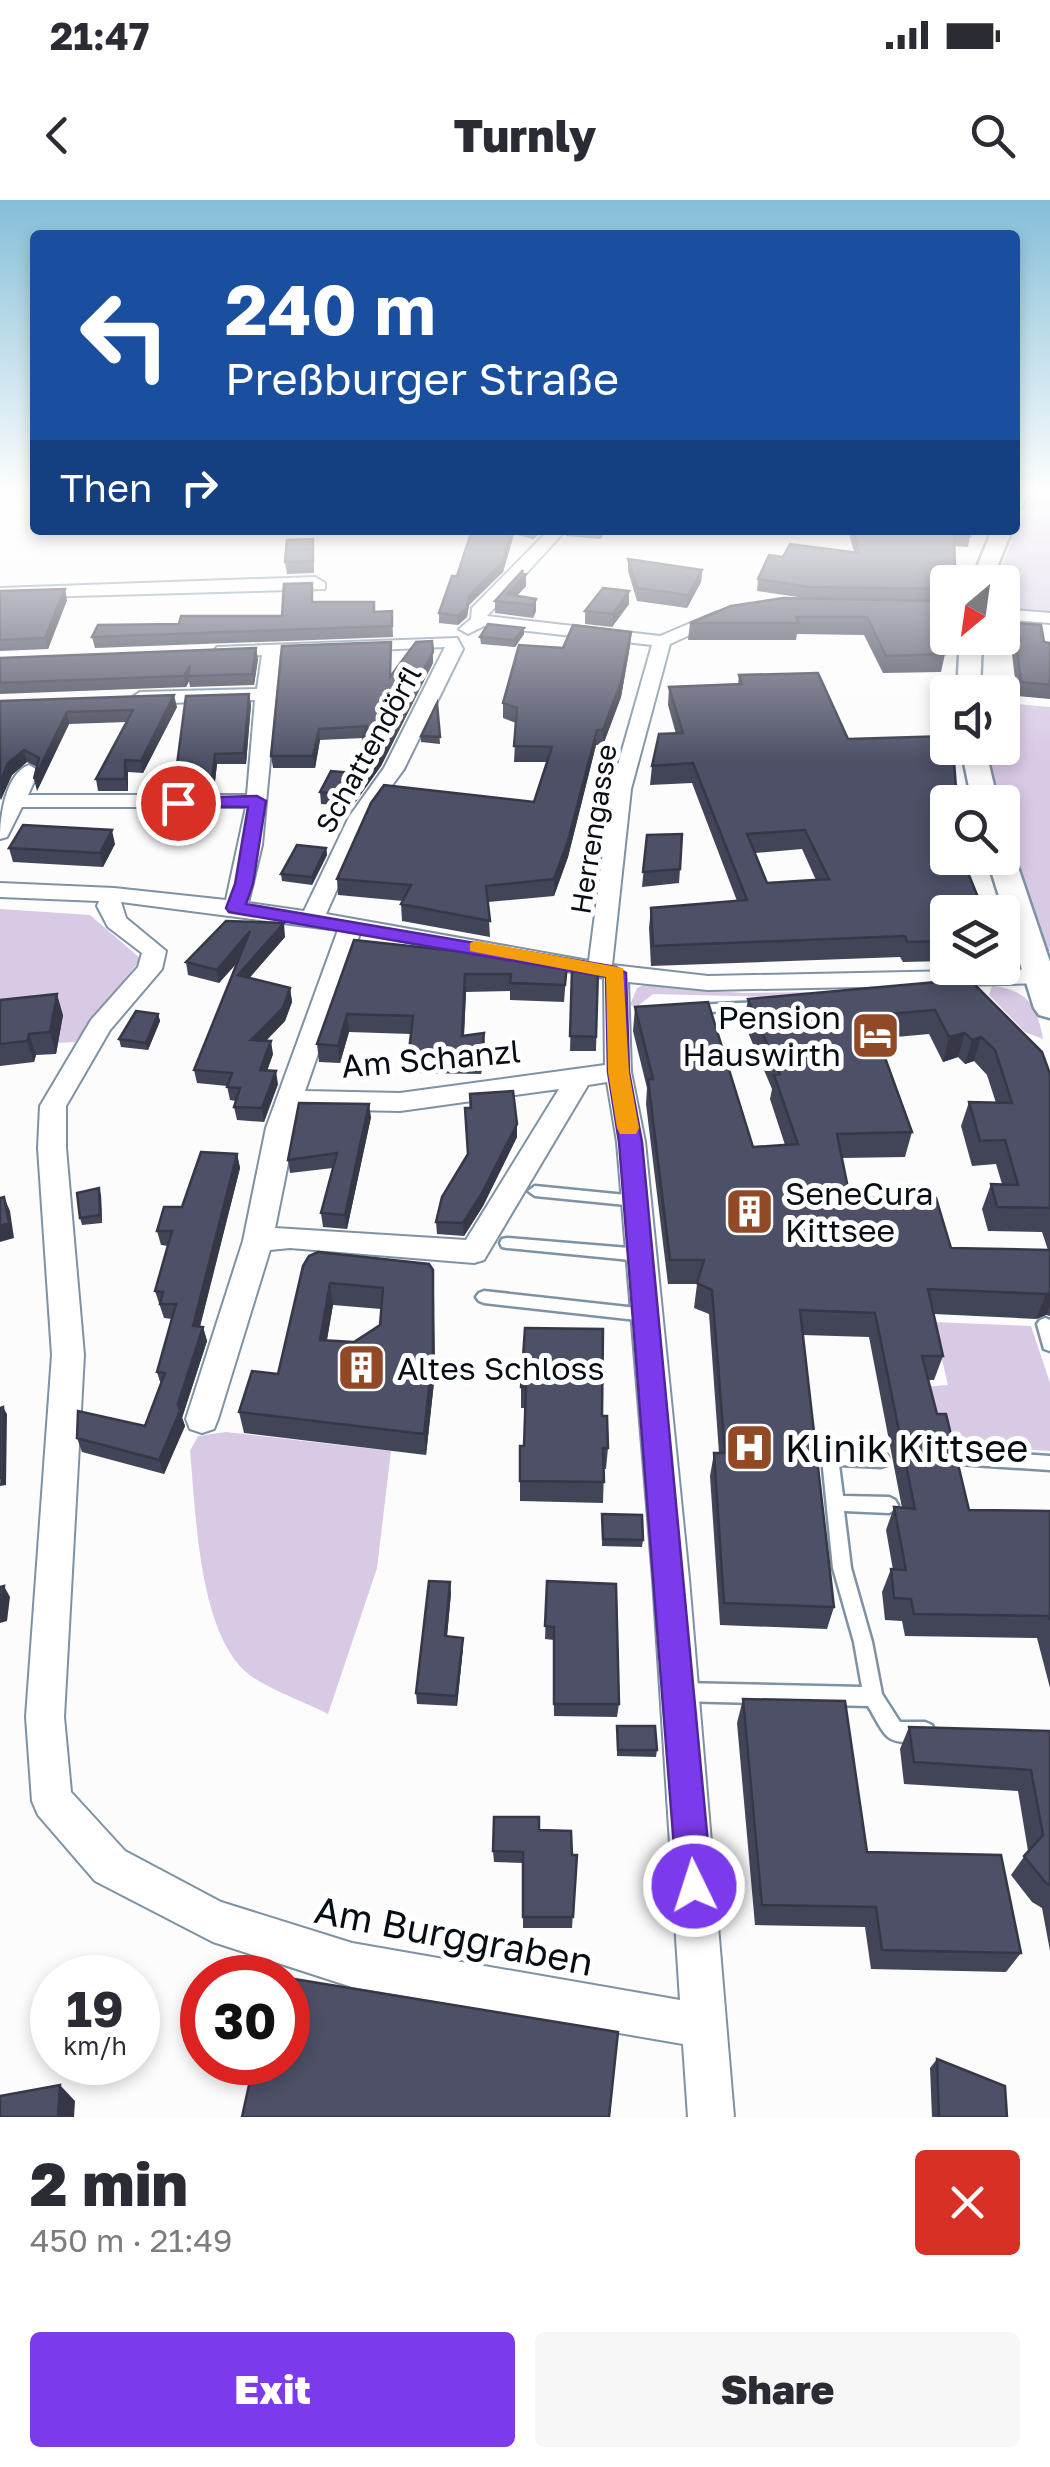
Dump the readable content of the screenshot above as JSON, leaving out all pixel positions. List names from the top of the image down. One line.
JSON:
{"streets":{"street":["Schattendörfl","Herrengasse","Am Schanzl","Am Burggraben"]},"crossings":[["Herrengasse","Am Schanzl"],["Herrengasse","Am Burggraben"]],"places":{"hotel":["Pension Hauswirth"],"building":["SeneCura Kittsee","Altes Schloss"],"hospital":["Klinik Kittsee"]},"north":"bottom left","page":{"status":"21:47","header":"Turnly","turn":["240 m","Preßburger Straße"],"then":"Then","speed":"19 km/h","limit":"30","heading":["2 min","450 m · 21:49"],"buttons":["Exit","Share"]}}
